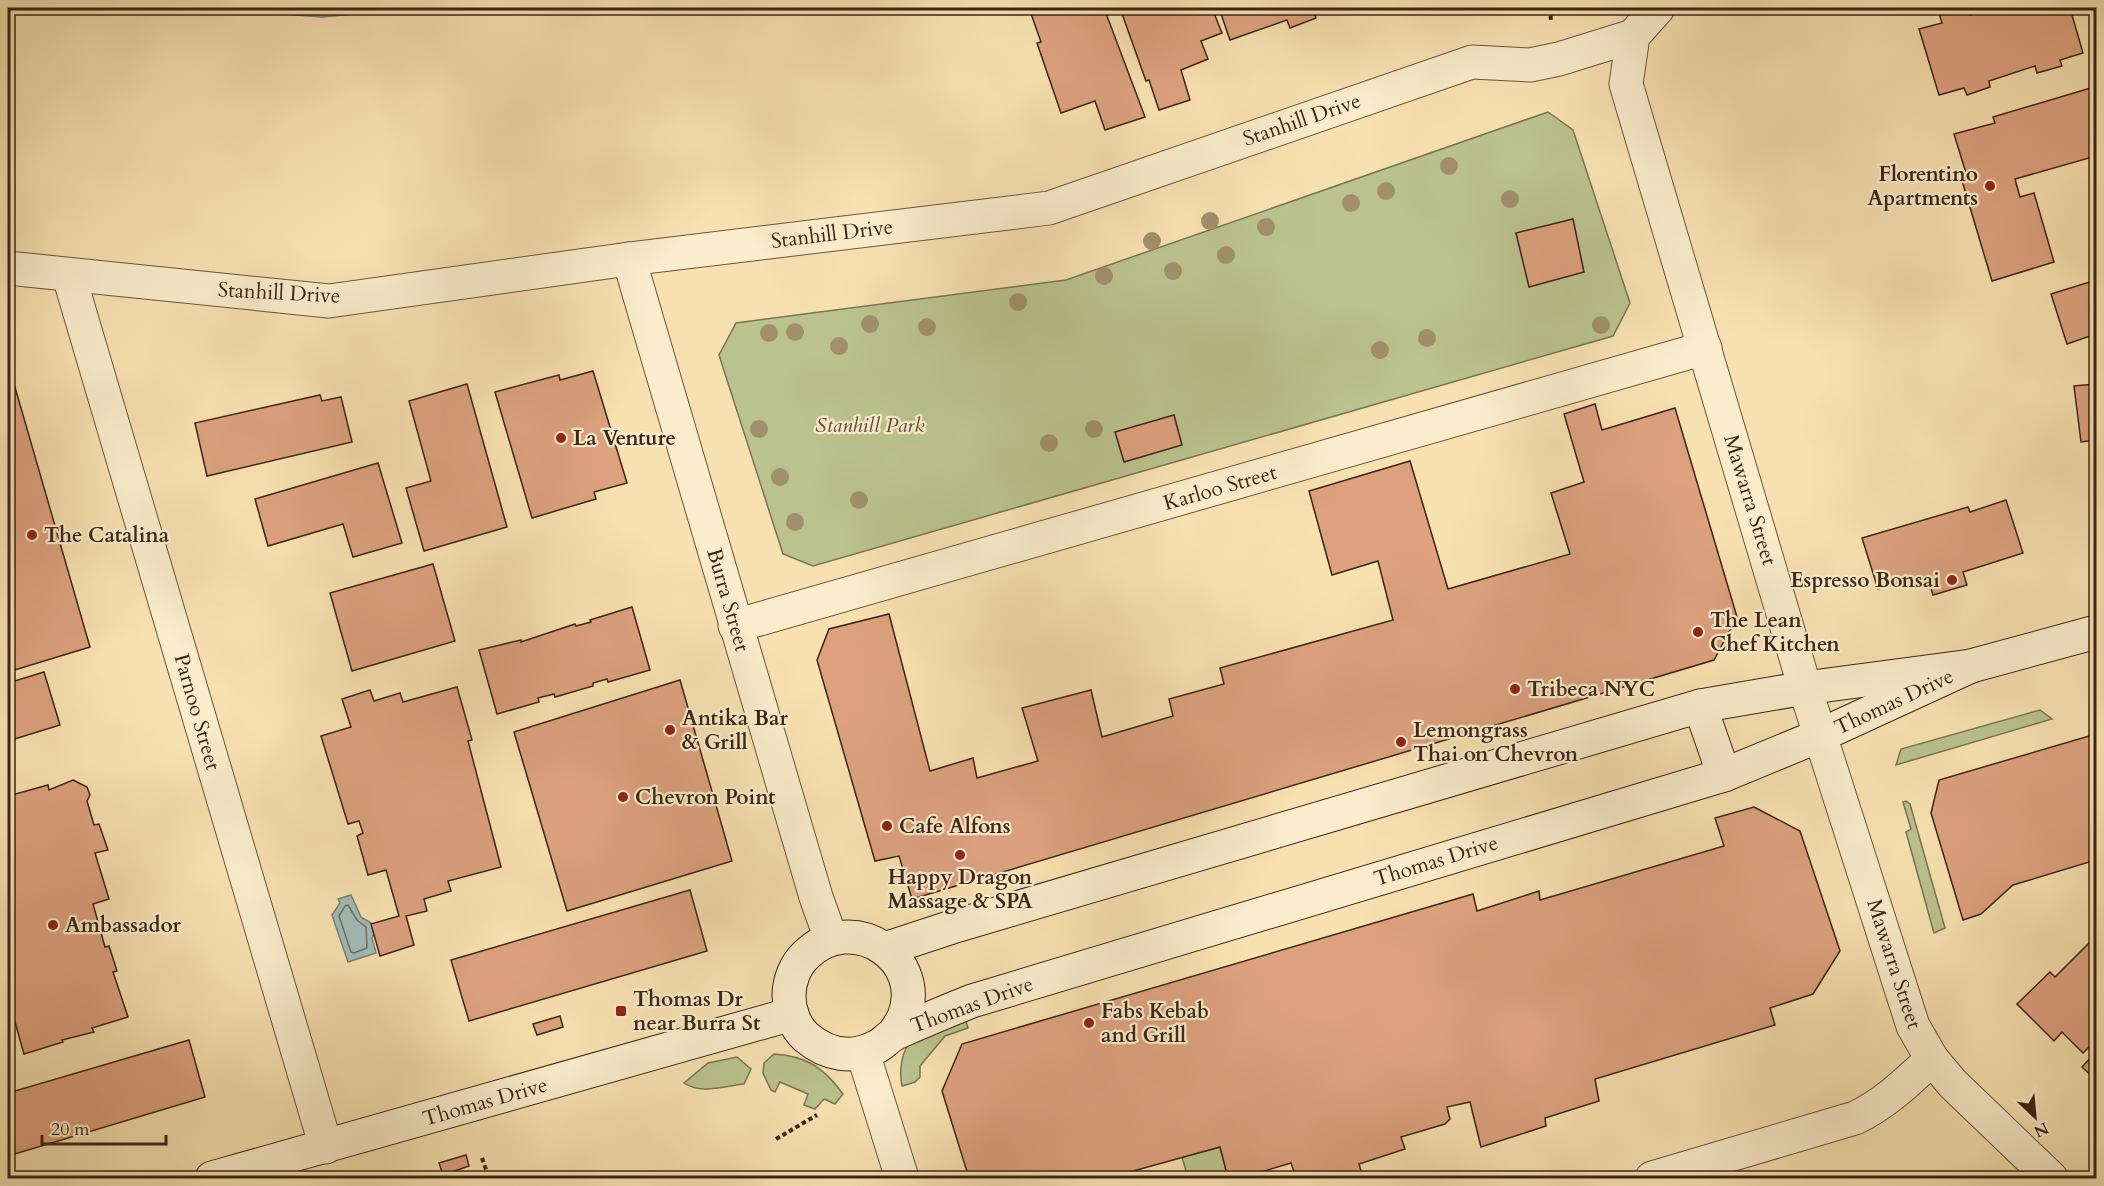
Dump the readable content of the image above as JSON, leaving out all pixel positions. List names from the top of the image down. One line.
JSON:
{"streets":{"street":["Stanhill Drive","Karloo Street","Mawarra Street","Burra Street","Thomas Drive","Parnoo Street"]},"crossings":[["Stanhill Drive","Mawarra Street"],["Stanhill Drive","Burra Street"],["Stanhill Drive","Parnoo Street"],["Karloo Street","Mawarra Street"],["Karloo Street","Burra Street"],["Mawarra Street","Thomas Drive"],["Burra Street","Thomas Drive"],["Thomas Drive","Parnoo Street"]],"parks":["Stanhill Park"],"places":{"other":["Florentino Apartments","La Venture","The Catalina","Espresso Bonsai","The Lean Chef Kitchen","Tribeca NYC","Antika Bar & Grill","Lemongrass Thai on Chevron","Chevron Point","Cafe Alfons","Happy Dragon Massage & SPA","Ambassador","Fabs Kebab and Grill"],"transit":["Thomas Dr near Burra St"]},"scale_bar":"20 m","north":"bottom right"}
